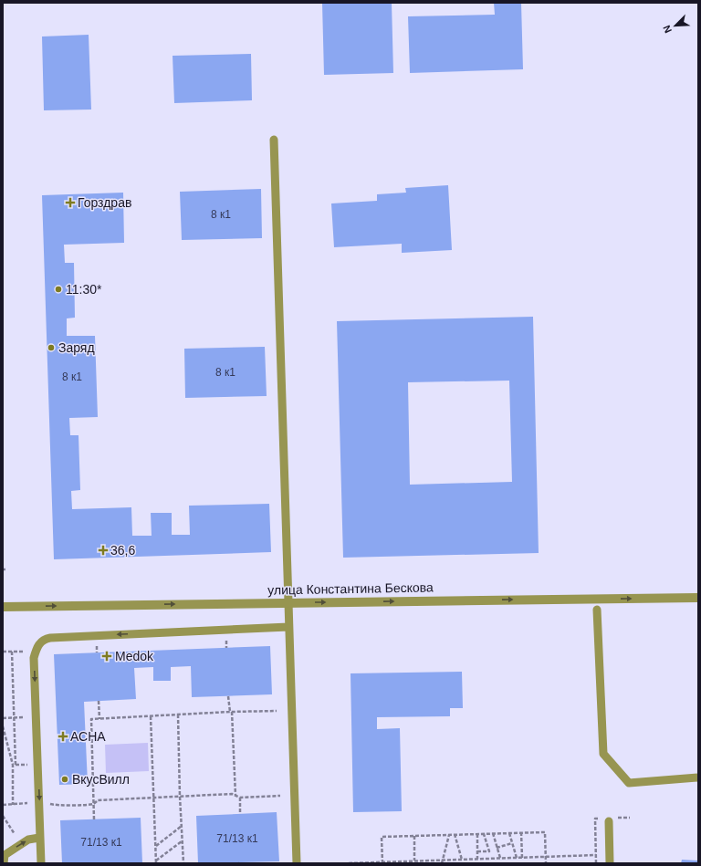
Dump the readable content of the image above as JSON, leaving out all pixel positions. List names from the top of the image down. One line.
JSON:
{"streets":{"street":["улица Константина Бескова"]},"one_way":["улица Константина Бескова"],"places":{"health":["Горздрав","36,6","Medok","АСНА"],"other":["11:30*","Заряд","ВкусВилл"]},"house_numbers":["8 к1","8 к1","8 к1","71/13 к1","71/13 к1"],"north":"bottom left"}
